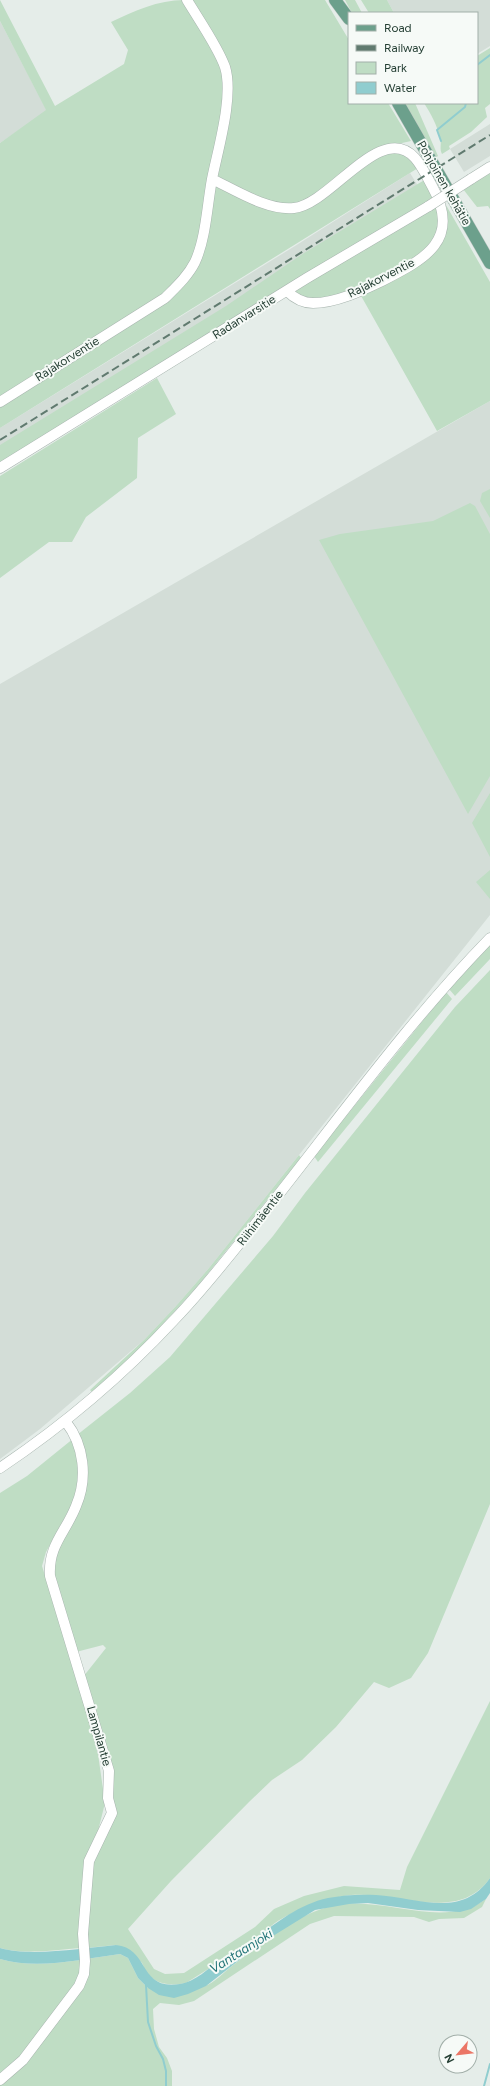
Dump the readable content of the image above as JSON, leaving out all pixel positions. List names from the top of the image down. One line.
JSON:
{"streets":{"main road":["Pohjoinen kehätie"],"street":["Rajakorventie","Radanvarsitie","Riihimäentie","Lampilantie"]},"crossings":[["Rajakorventie","Radanvarsitie"],["Riihimäentie","Lampilantie"]],"water":["Vantaanjoki"],"legend":["Road","Railway","Park","Water"],"north":"bottom left"}
